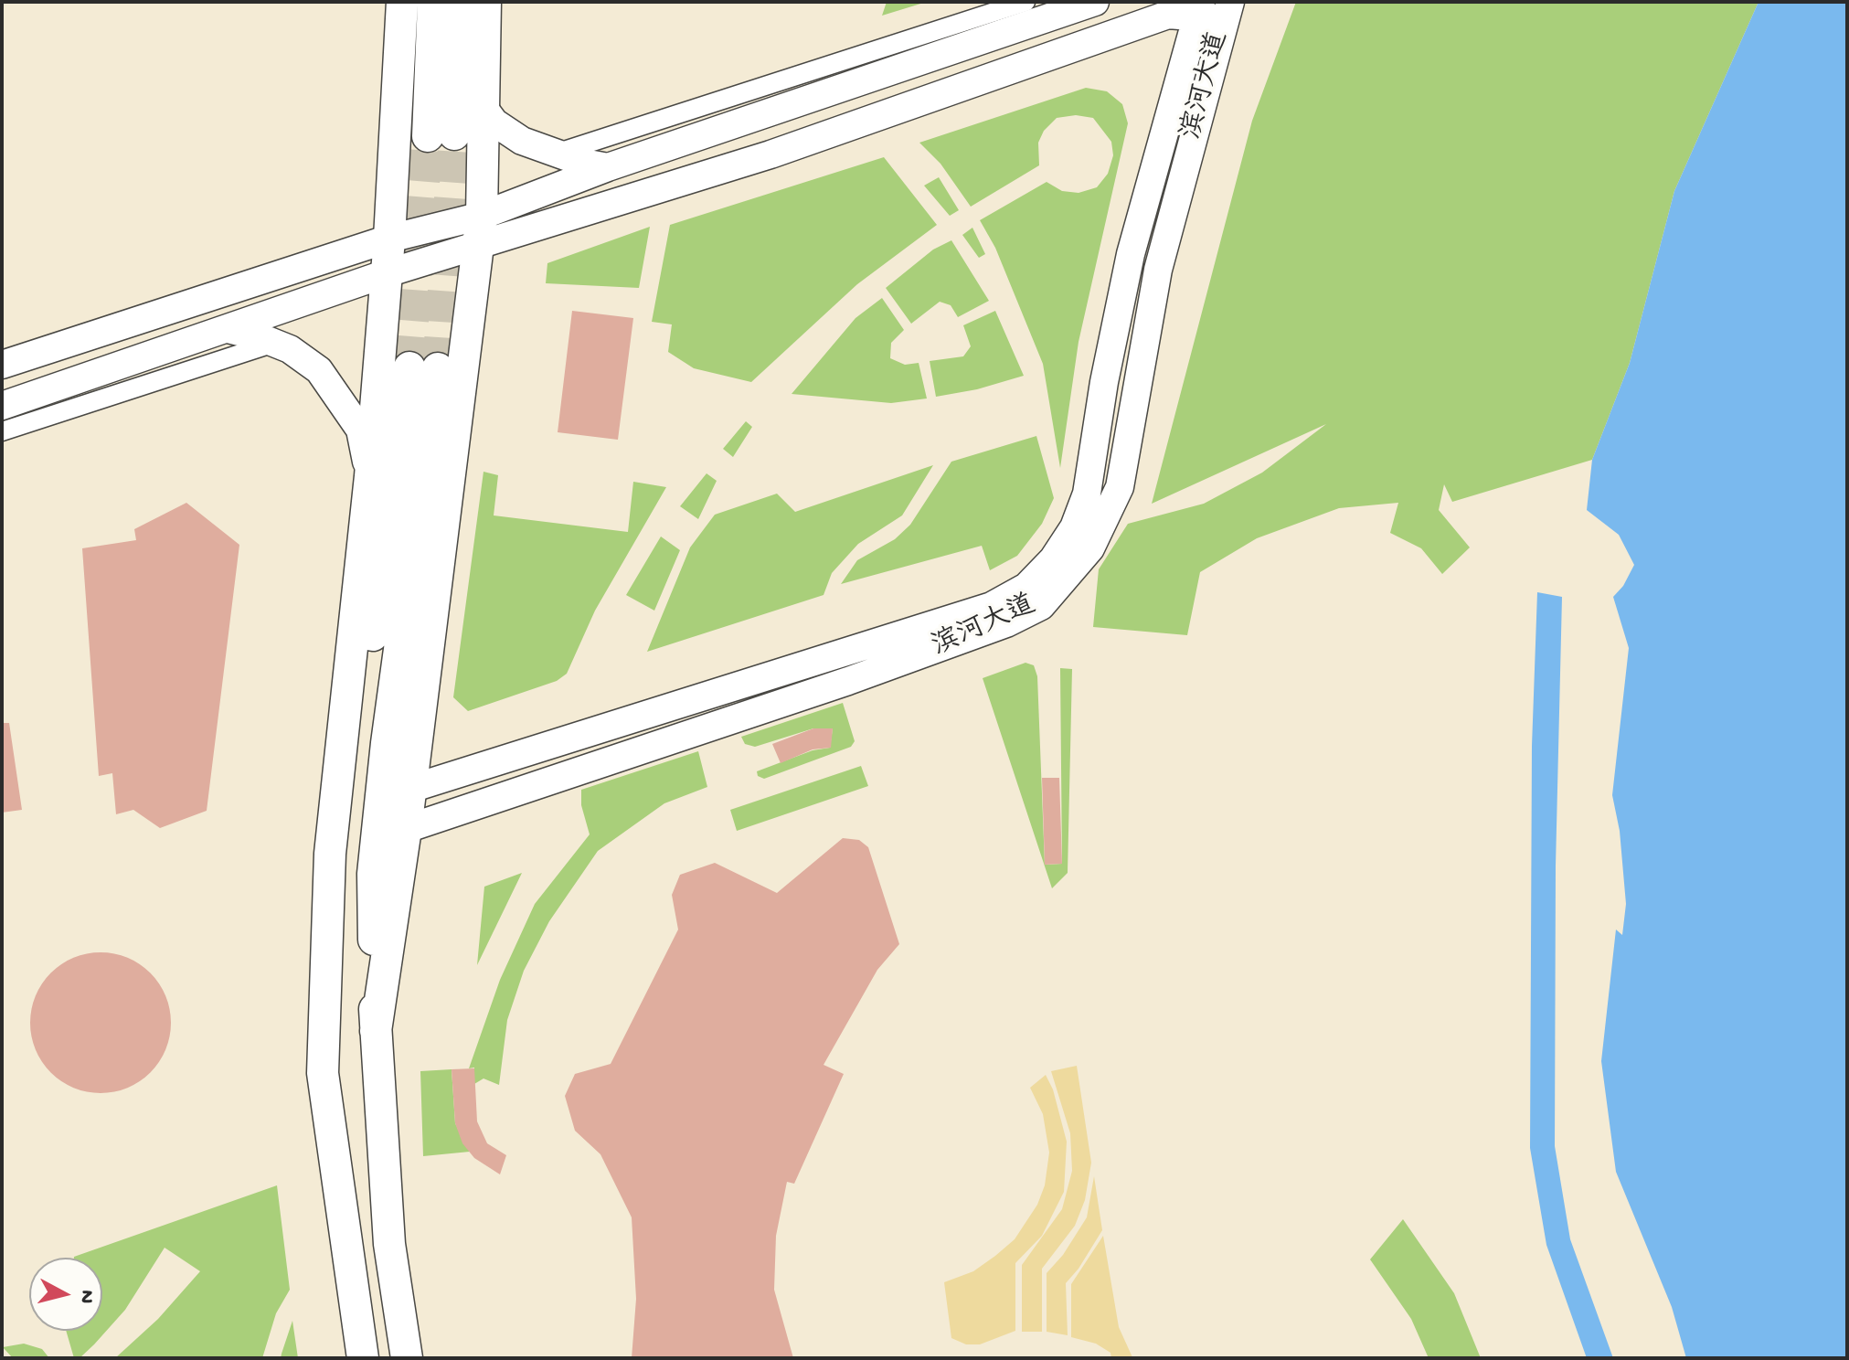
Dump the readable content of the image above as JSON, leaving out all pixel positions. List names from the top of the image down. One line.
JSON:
{"streets":{"street":["滨河大道"]},"north":"right"}
